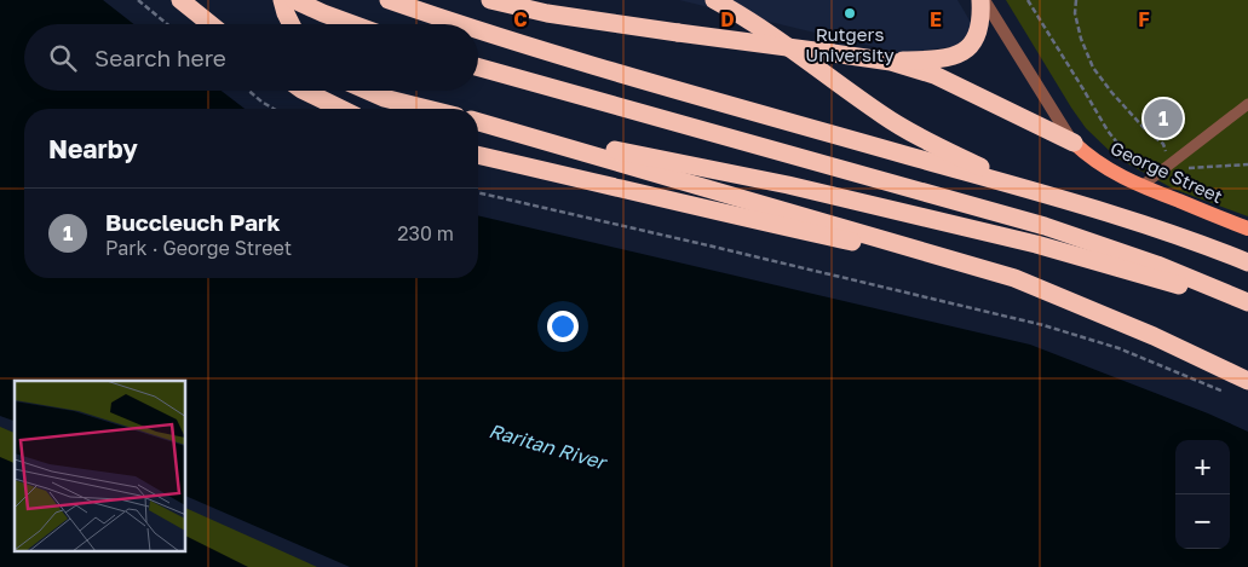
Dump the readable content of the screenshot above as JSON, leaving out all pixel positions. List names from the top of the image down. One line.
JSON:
{"streets":{"main road":["George Street"]},"water":["Raritan River"],"places":["Rutgers University"],"page":{"search":"Search here","pins":"1","heading":"Nearby","list":[{"mark":"1","name":"Buccleuch Park","note":"Park · George Street","value":"230 m"}],"map_buttons":["+","−"]},"grid":{"columns":["C","D","E","F"]}}
